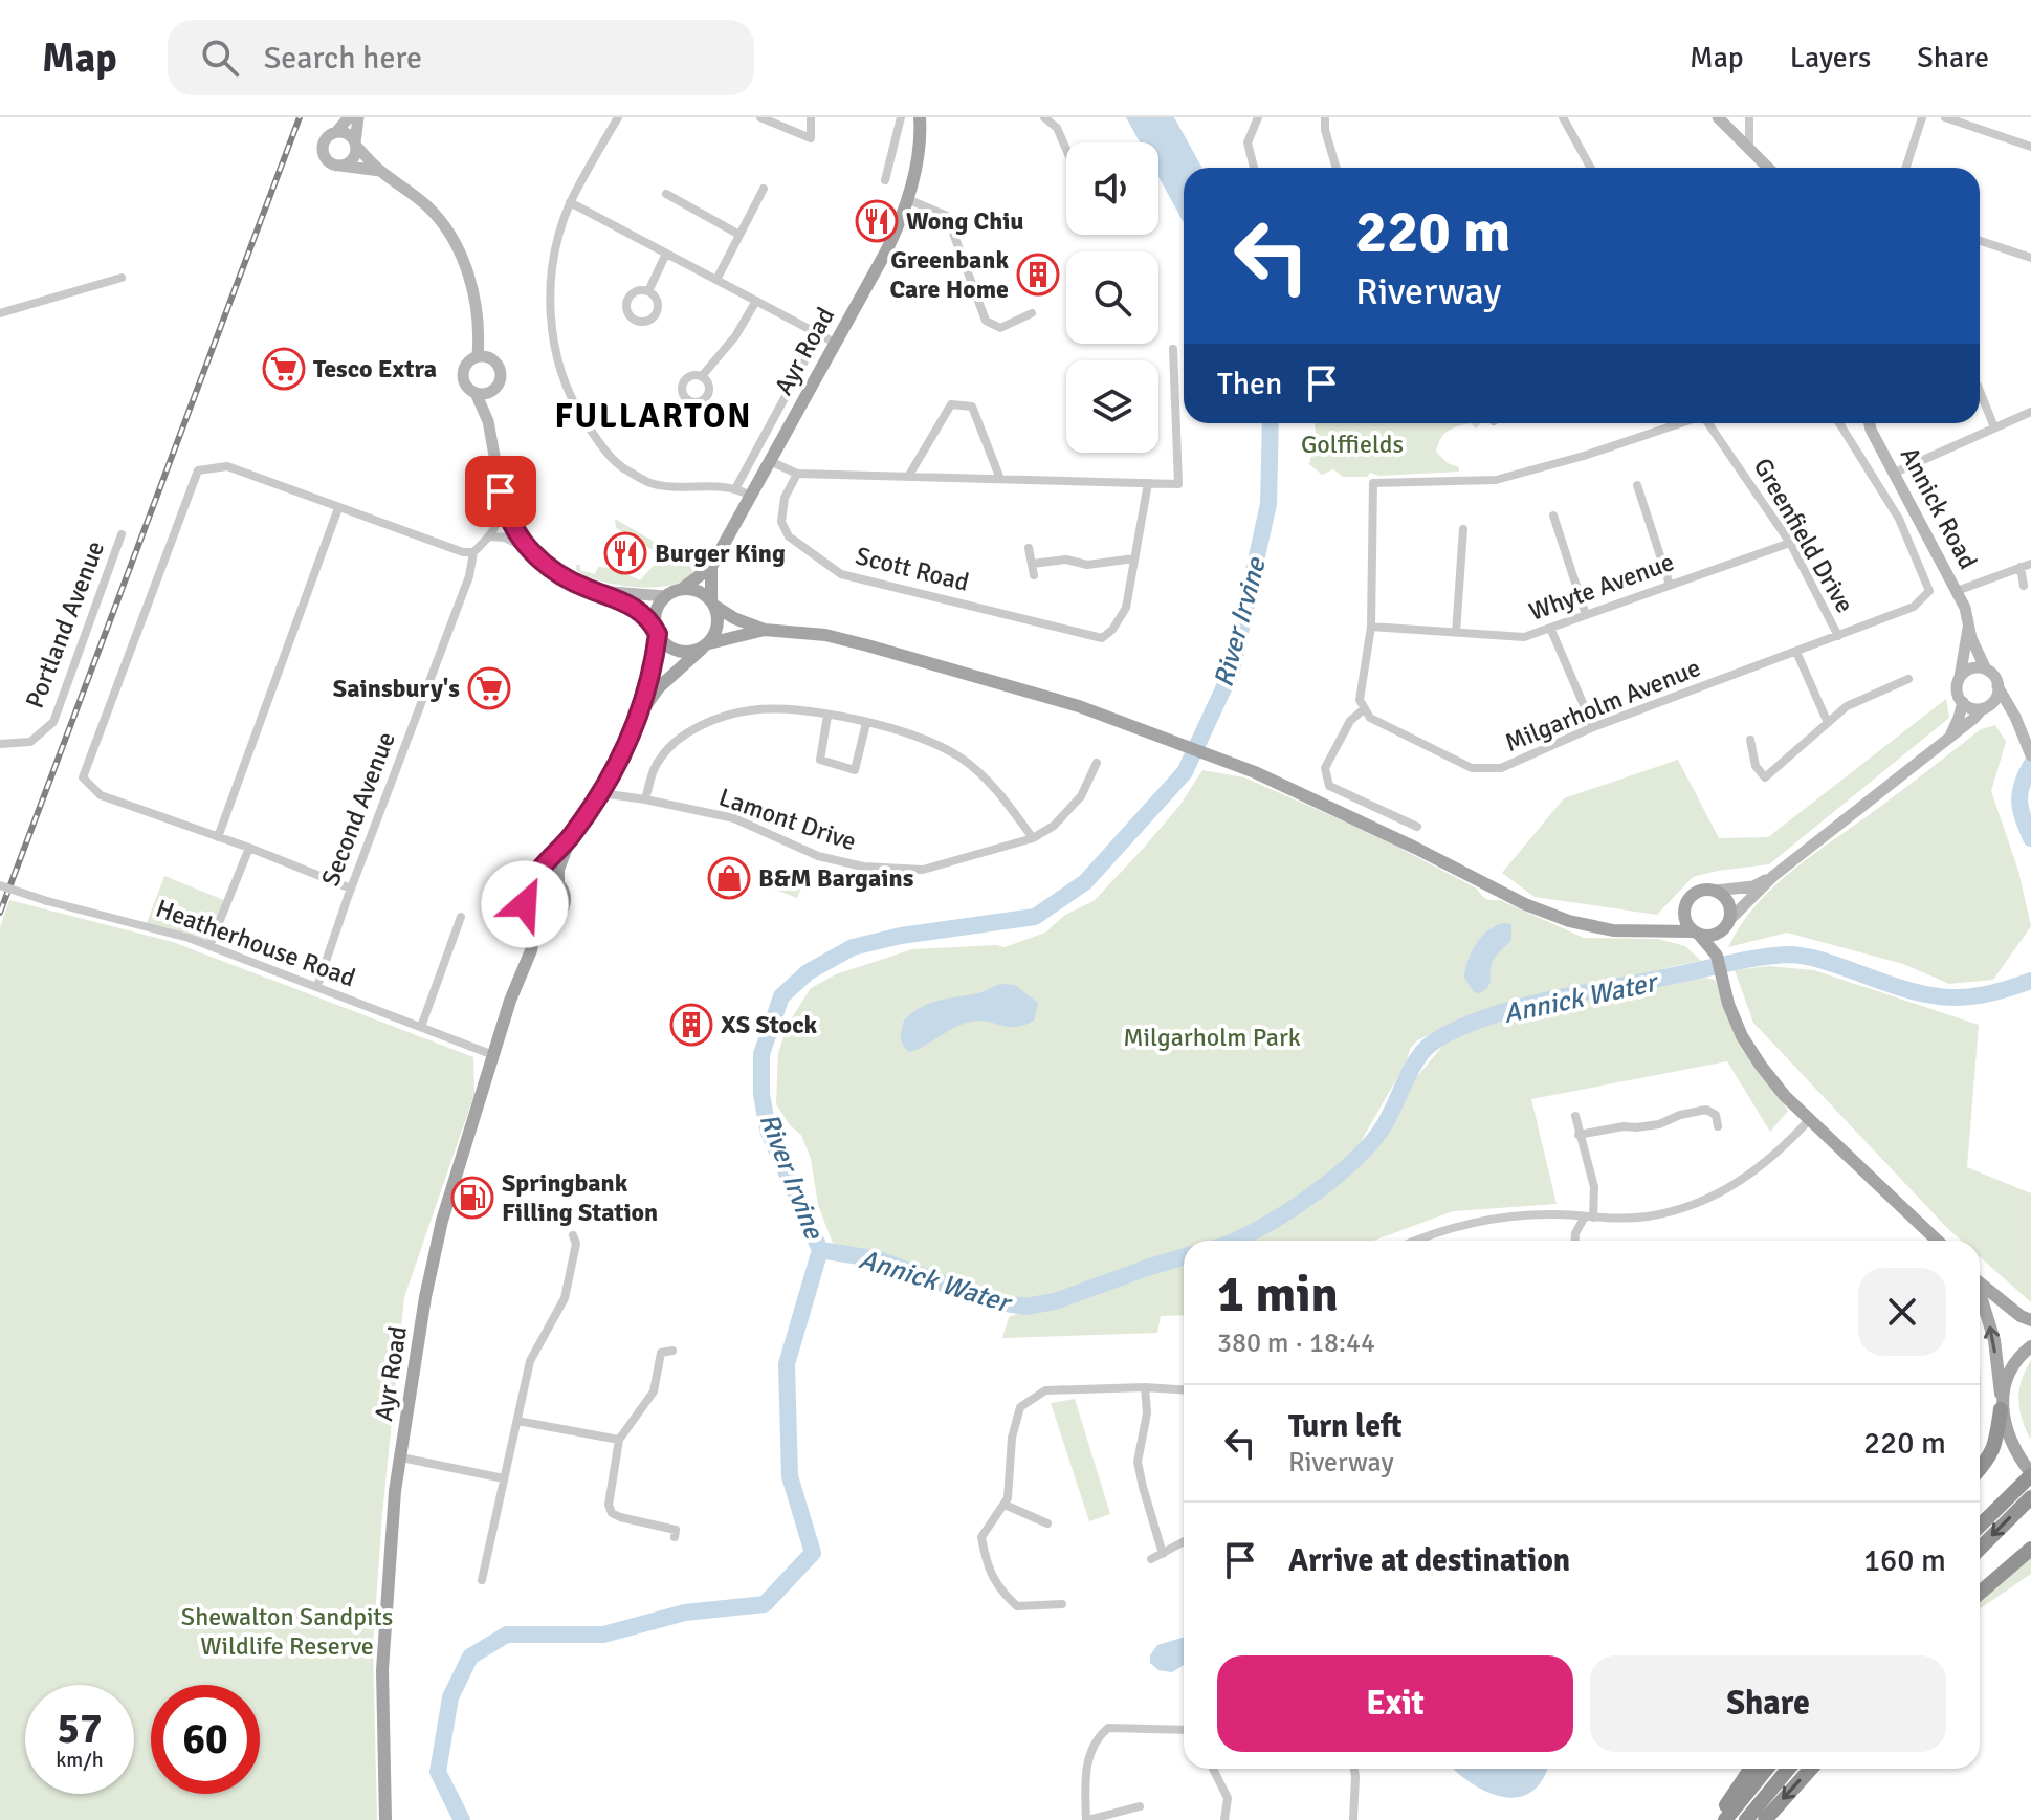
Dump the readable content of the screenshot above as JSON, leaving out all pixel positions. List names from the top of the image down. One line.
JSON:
{"streets":{"main road":["Ayr Road","Annick Road"],"street":["Greenfield Drive","Scott Road","Whyte Avenue","Portland Avenue","Milgarholm Avenue","Second Avenue","Lamont Drive","Heatherhouse Road"]},"crossings":[["Ayr Road","Heatherhouse Road"],["Annick Road","Milgarholm Avenue"],["Greenfield Drive","Whyte Avenue"],["Greenfield Drive","Milgarholm Avenue"],["Second Avenue","Heatherhouse Road"]],"districts":["FULLARTON"],"water":["River Irvine","Annick Water"],"parks":["Golffields","Milgarholm Park","Shewalton Sandpits Wildlife Reserve"],"places":{"restaurant":["Wong Chiu","Burger King"],"building":["Greenbank Care Home","XS Stock"],"supermarket":["Tesco Extra","Sainsbury's"],"shop":["B&M Bargains"],"fuel station":["Springbank Filling Station"]},"page":{"header":"Map","search":"Search here","nav":["Map","Layers","Share"],"turn":["220 m","Riverway"],"then":"Then","heading":["1 min","380 m · 18:44"],"list":[{"name":"Turn left","note":"Riverway","value":"220 m"},{"name":"Arrive at destination","value":"160 m"}],"buttons":["Exit","Share"],"speed":"57 km/h","limit":"60"}}
